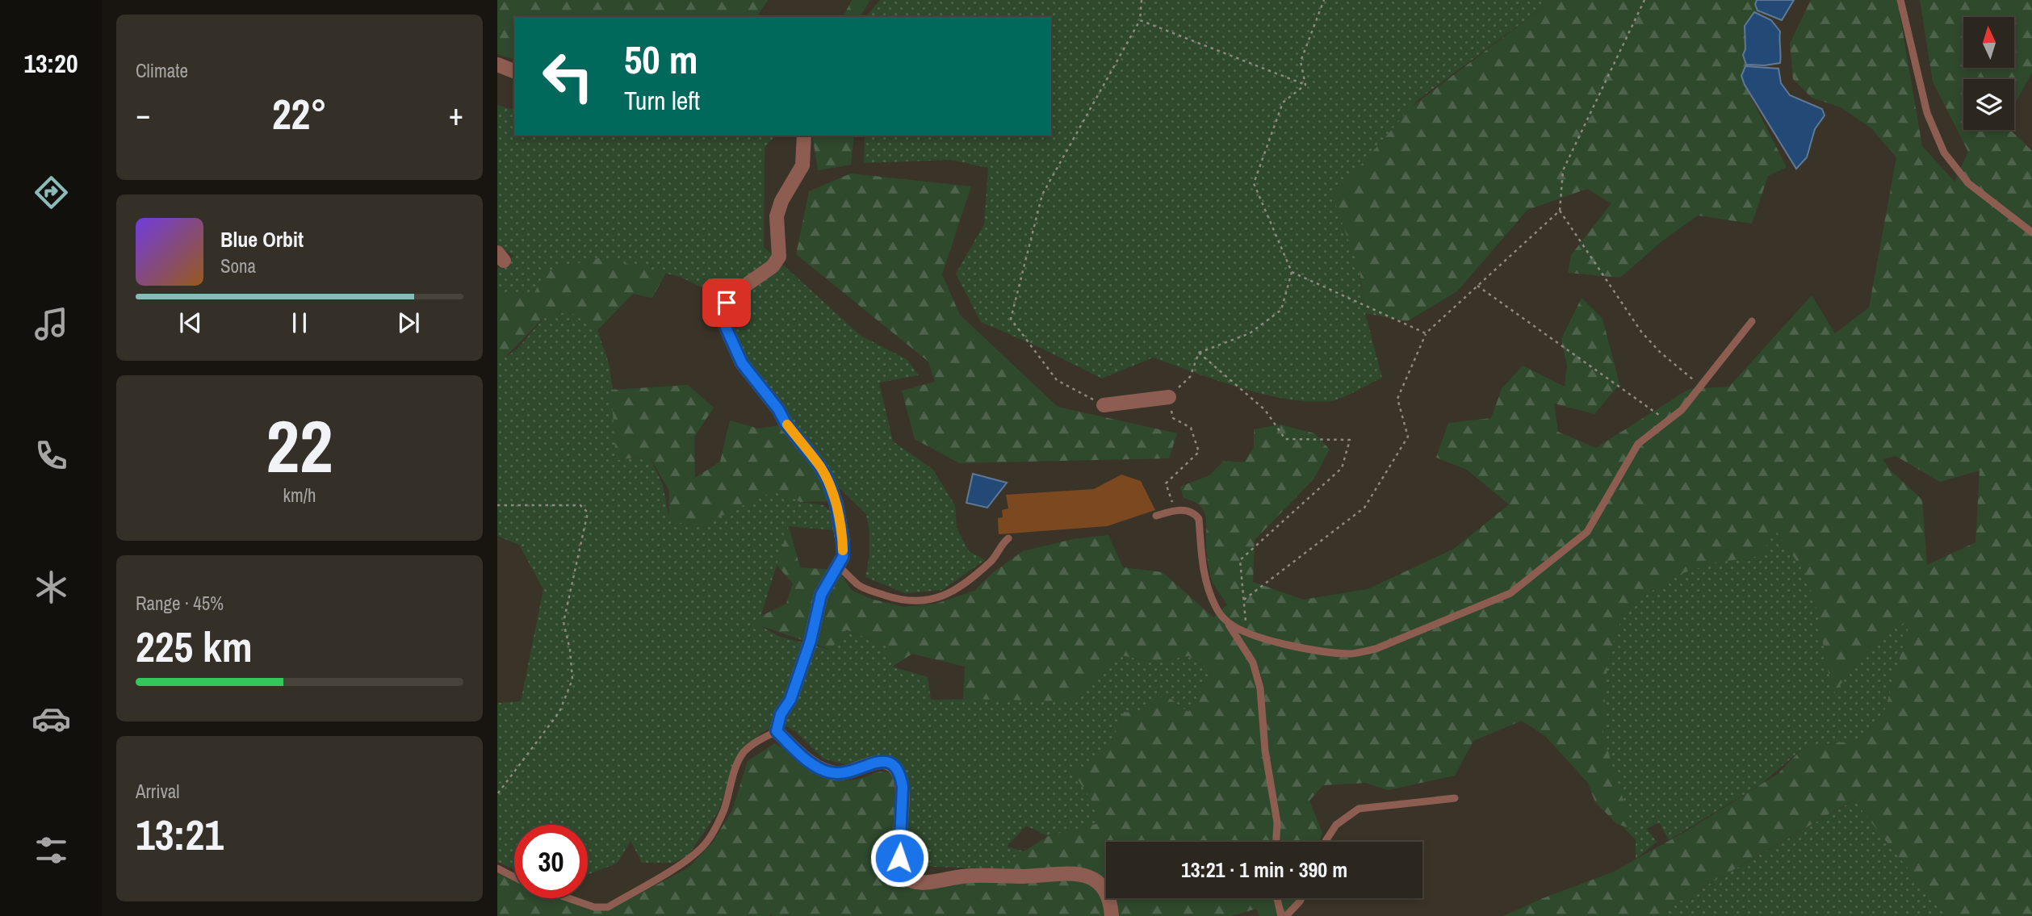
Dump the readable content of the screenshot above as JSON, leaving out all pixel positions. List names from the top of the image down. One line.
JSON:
{"north":"top","page":{"tabs":"13:20","tile":["Climate",["22","km/h"],["Range · 45%","225 km"],["Arrival","13:21"]],"turn":["50 m","Turn left"],"heat":["−","22°","+"],"song":["Blue Orbit","Sona"],"limit":"30","trip":"13:21 · 1 min · 390 m"}}
